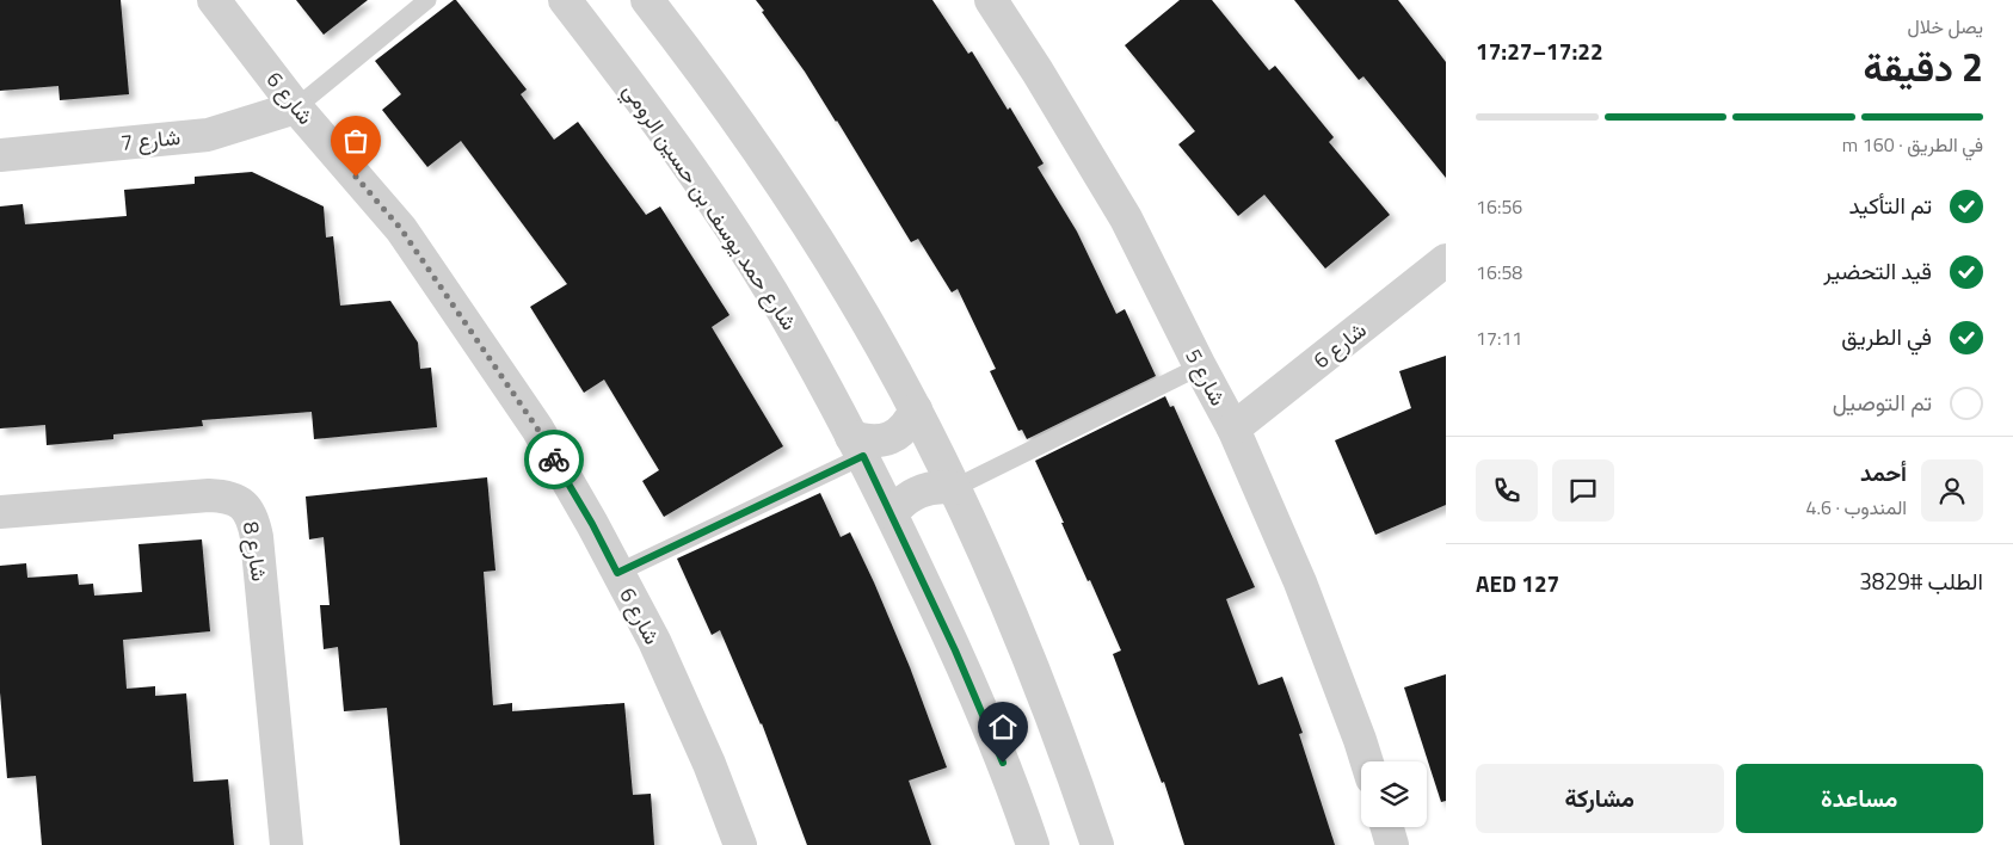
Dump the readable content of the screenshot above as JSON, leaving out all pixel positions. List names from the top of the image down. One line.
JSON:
{"streets":{"street":["شارع 6","شارع 7","شارع حمد يوسف بن حسين الرومي","شارع 5","شارع 8"]},"crossings":[["شارع 6","شارع 7"],["شارع 6","شارع 5"]],"page":{"heading":["2 دقيقة","يصل خلال","17:22–17:27"],"panel":["أحمد","المندوب · 4.6","الطلب #3829","AED 127"],"bar":"في الطريق · 160 m","list":[["تم التأكيد","16:56"],["قيد التحضير","16:58"],["في الطريق","17:11"],"تم التوصيل"],"buttons":["مساعدة","مشاركة"]}}
